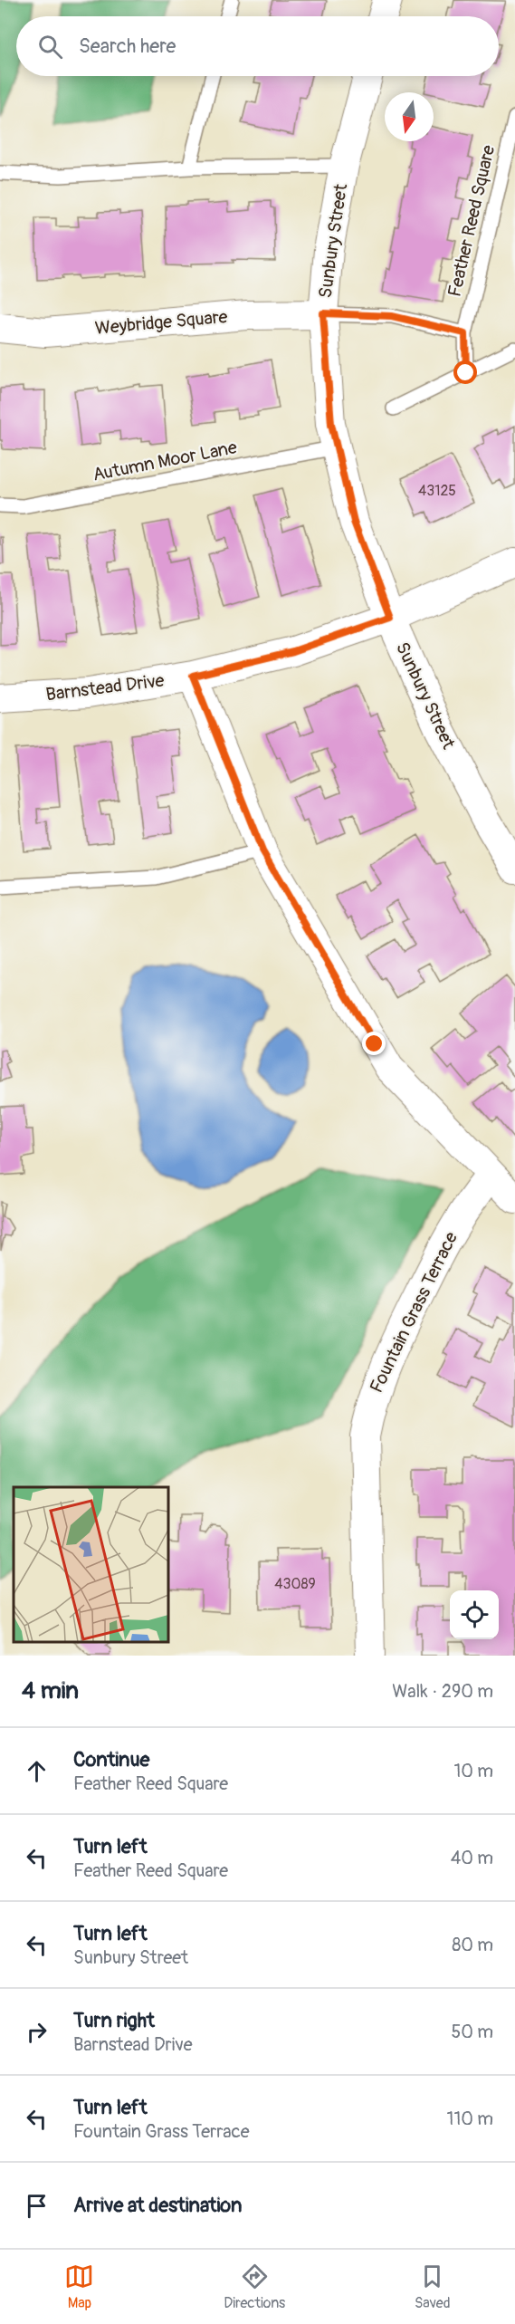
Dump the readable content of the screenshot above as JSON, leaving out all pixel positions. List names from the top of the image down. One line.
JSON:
{"streets":{"street":["Sunbury Street","Weybridge Square","Barnstead Drive","Fountain Grass Terrace"],"lane":["Feather Reed Square","Autumn Moor Lane"]},"crossings":[["Sunbury Street","Weybridge Square"],["Sunbury Street","Autumn Moor Lane"],["Sunbury Street","Barnstead Drive"]],"house_numbers":["43125","43089"],"north":"bottom","page":{"search":"Search here","heading":["4 min","Walk · 290 m"],"list":[["Continue","Feather Reed Square","10 m"],["Turn left","Feather Reed Square","40 m"],["Turn left","Sunbury Street","80 m"],["Turn right","Barnstead Drive","50 m"],["Turn left","Fountain Grass Terrace","110 m"],"Arrive at destination"],"nav":["Map","Directions","Saved"]}}
